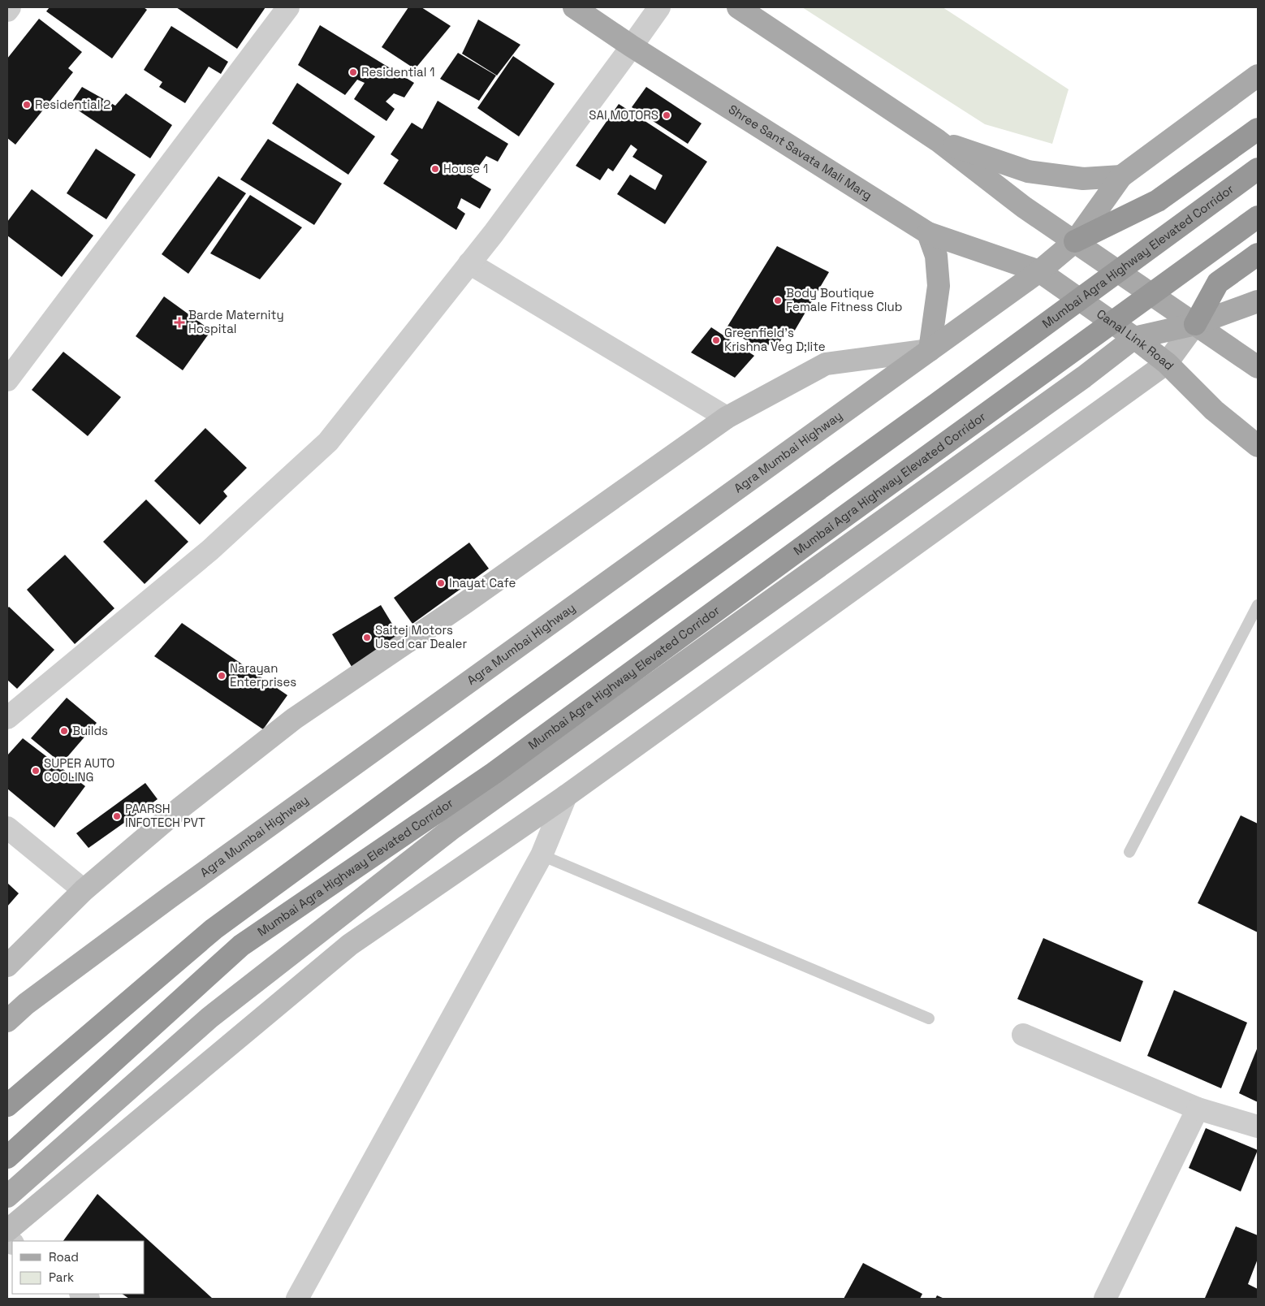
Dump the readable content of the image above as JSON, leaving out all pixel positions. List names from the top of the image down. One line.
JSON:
{"streets":{"highway":["Mumbai Agra Highway Elevated Corridor"],"main road":["Shree Sant Savata Mali Marg","Canal Link Road","Agra Mumbai Highway"]},"crossings":[["Shree Sant Savata Mali Marg","Canal Link Road"],["Canal Link Road","Agra Mumbai Highway"]],"places":{"other":["Residential 1","Residential 2","SAI MOTORS","House 1","Body Boutique Female Fitness Club","Greenfield's Krishna Veg D;lite","Inayat Cafe","Saitej Motors Used car Dealer","Narayan Enterprises","Builds","SUPER AUTO COOLING","PAARSH INFOTECH PVT"],"health":["Barde Maternity Hospital"]},"legend":["Road","Park"]}
